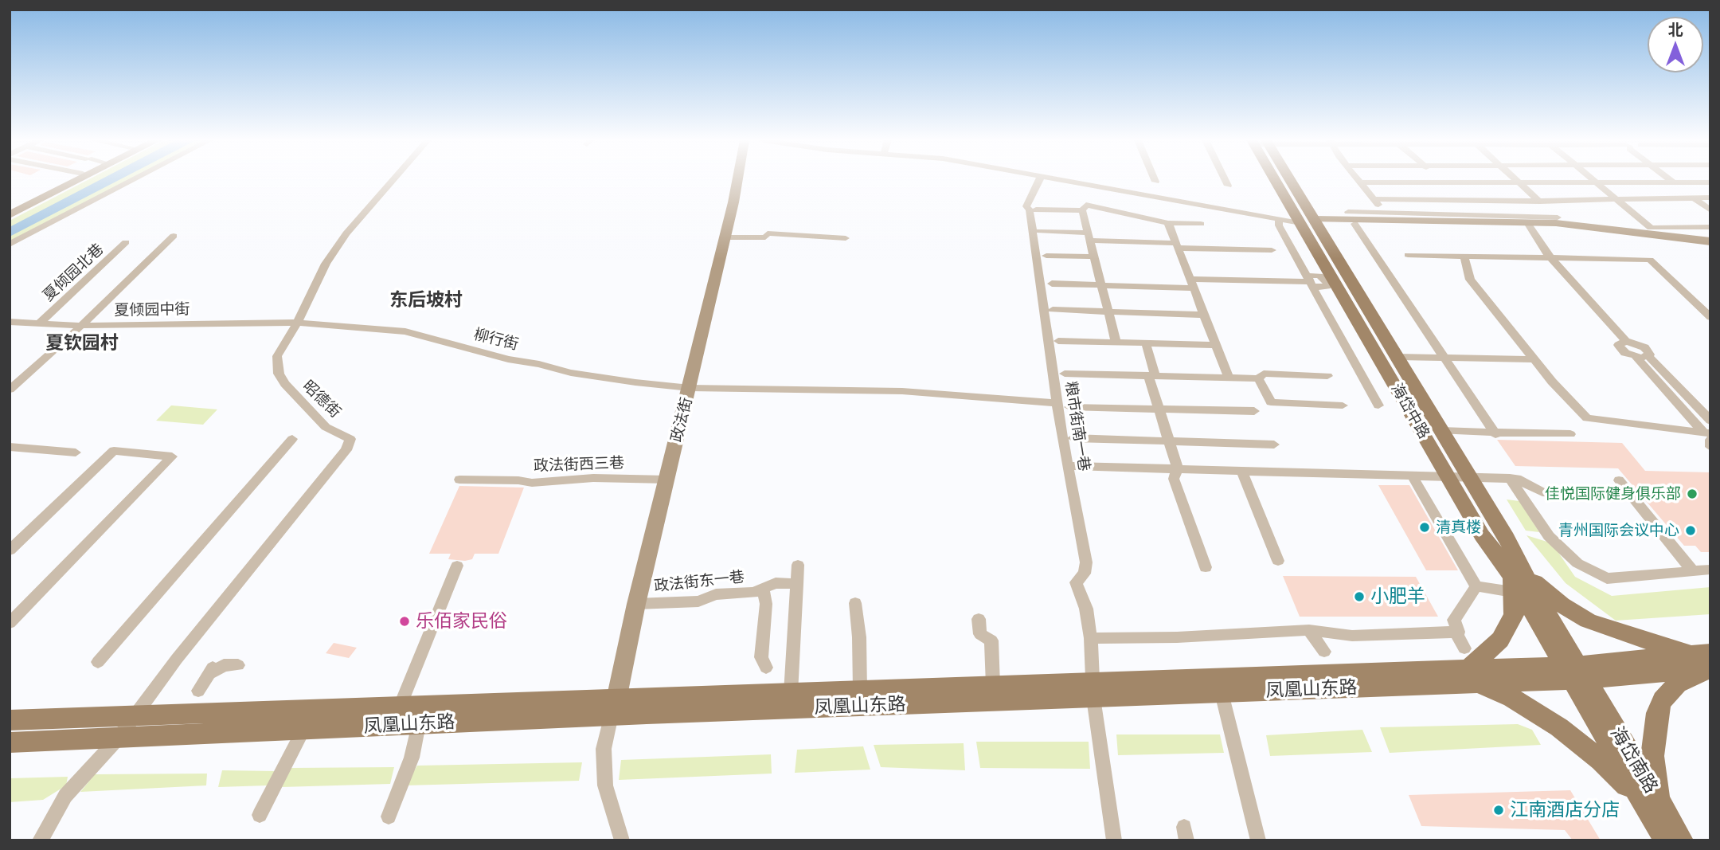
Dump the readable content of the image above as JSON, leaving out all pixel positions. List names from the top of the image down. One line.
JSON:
{"streets":{"main road":["海岱中路","凤凰山东路","海岱南路"],"street":["夏倾园北巷","夏倾园中街","柳行街","昭德街","政法街","粮市街南一巷","政法街西三巷","政法街东一巷"]},"crossings":[["夏倾园北巷","夏倾园中街"],["夏倾园中街","柳行街"],["夏倾园中街","昭德街"],["柳行街","昭德街"],["柳行街","政法街"],["柳行街","粮市街南一巷"],["昭德街","凤凰山东路"],["海岱中路","凤凰山东路"],["海岱中路","海岱南路"],["政法街","政法街西三巷"],["政法街","政法街东一巷"],["政法街","凤凰山东路"],["粮市街南一巷","凤凰山东路"],["凤凰山东路","海岱南路"]],"districts":["东后坡村","夏钦园村"],"places":["佳悦国际健身俱乐部","清真楼","青州国际会议中心","小肥羊","乐佰家民俗","江南酒店分店"],"north":"top"}
